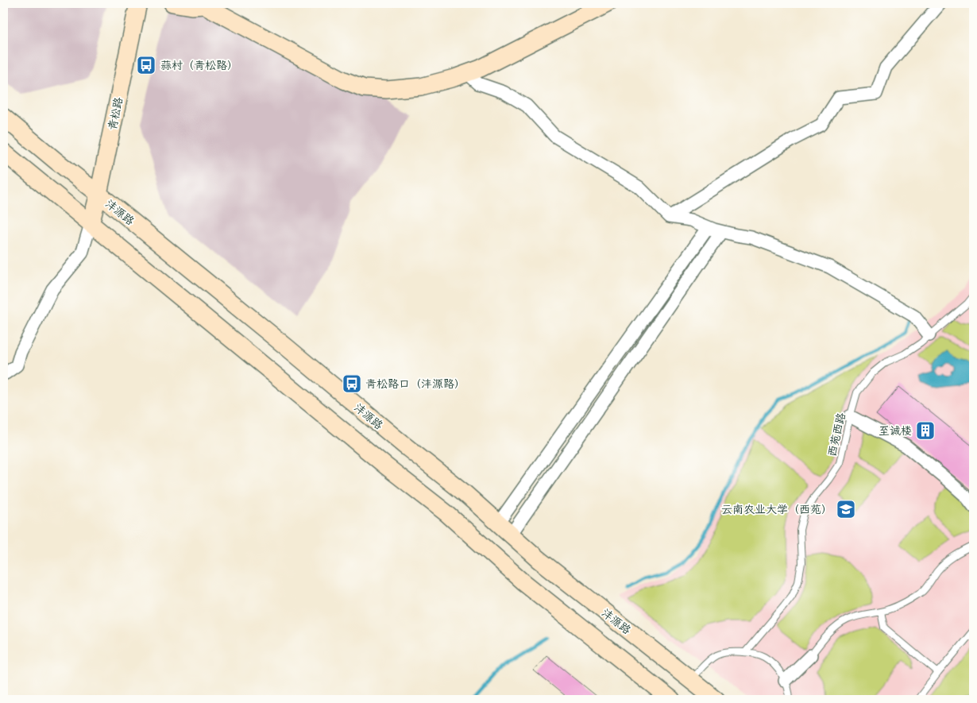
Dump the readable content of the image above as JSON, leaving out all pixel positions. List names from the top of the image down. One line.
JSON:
{"streets":{"main road":["青松路","沣源路"],"lane":["西苑西路"]},"crossings":[["青松路","沣源路"]],"places":{"bus stop":["蒜村（青松路）","青松路口（沣源路）"],"building":["至诚楼"],"school or university":["云南农业大学（西苑）"]}}
